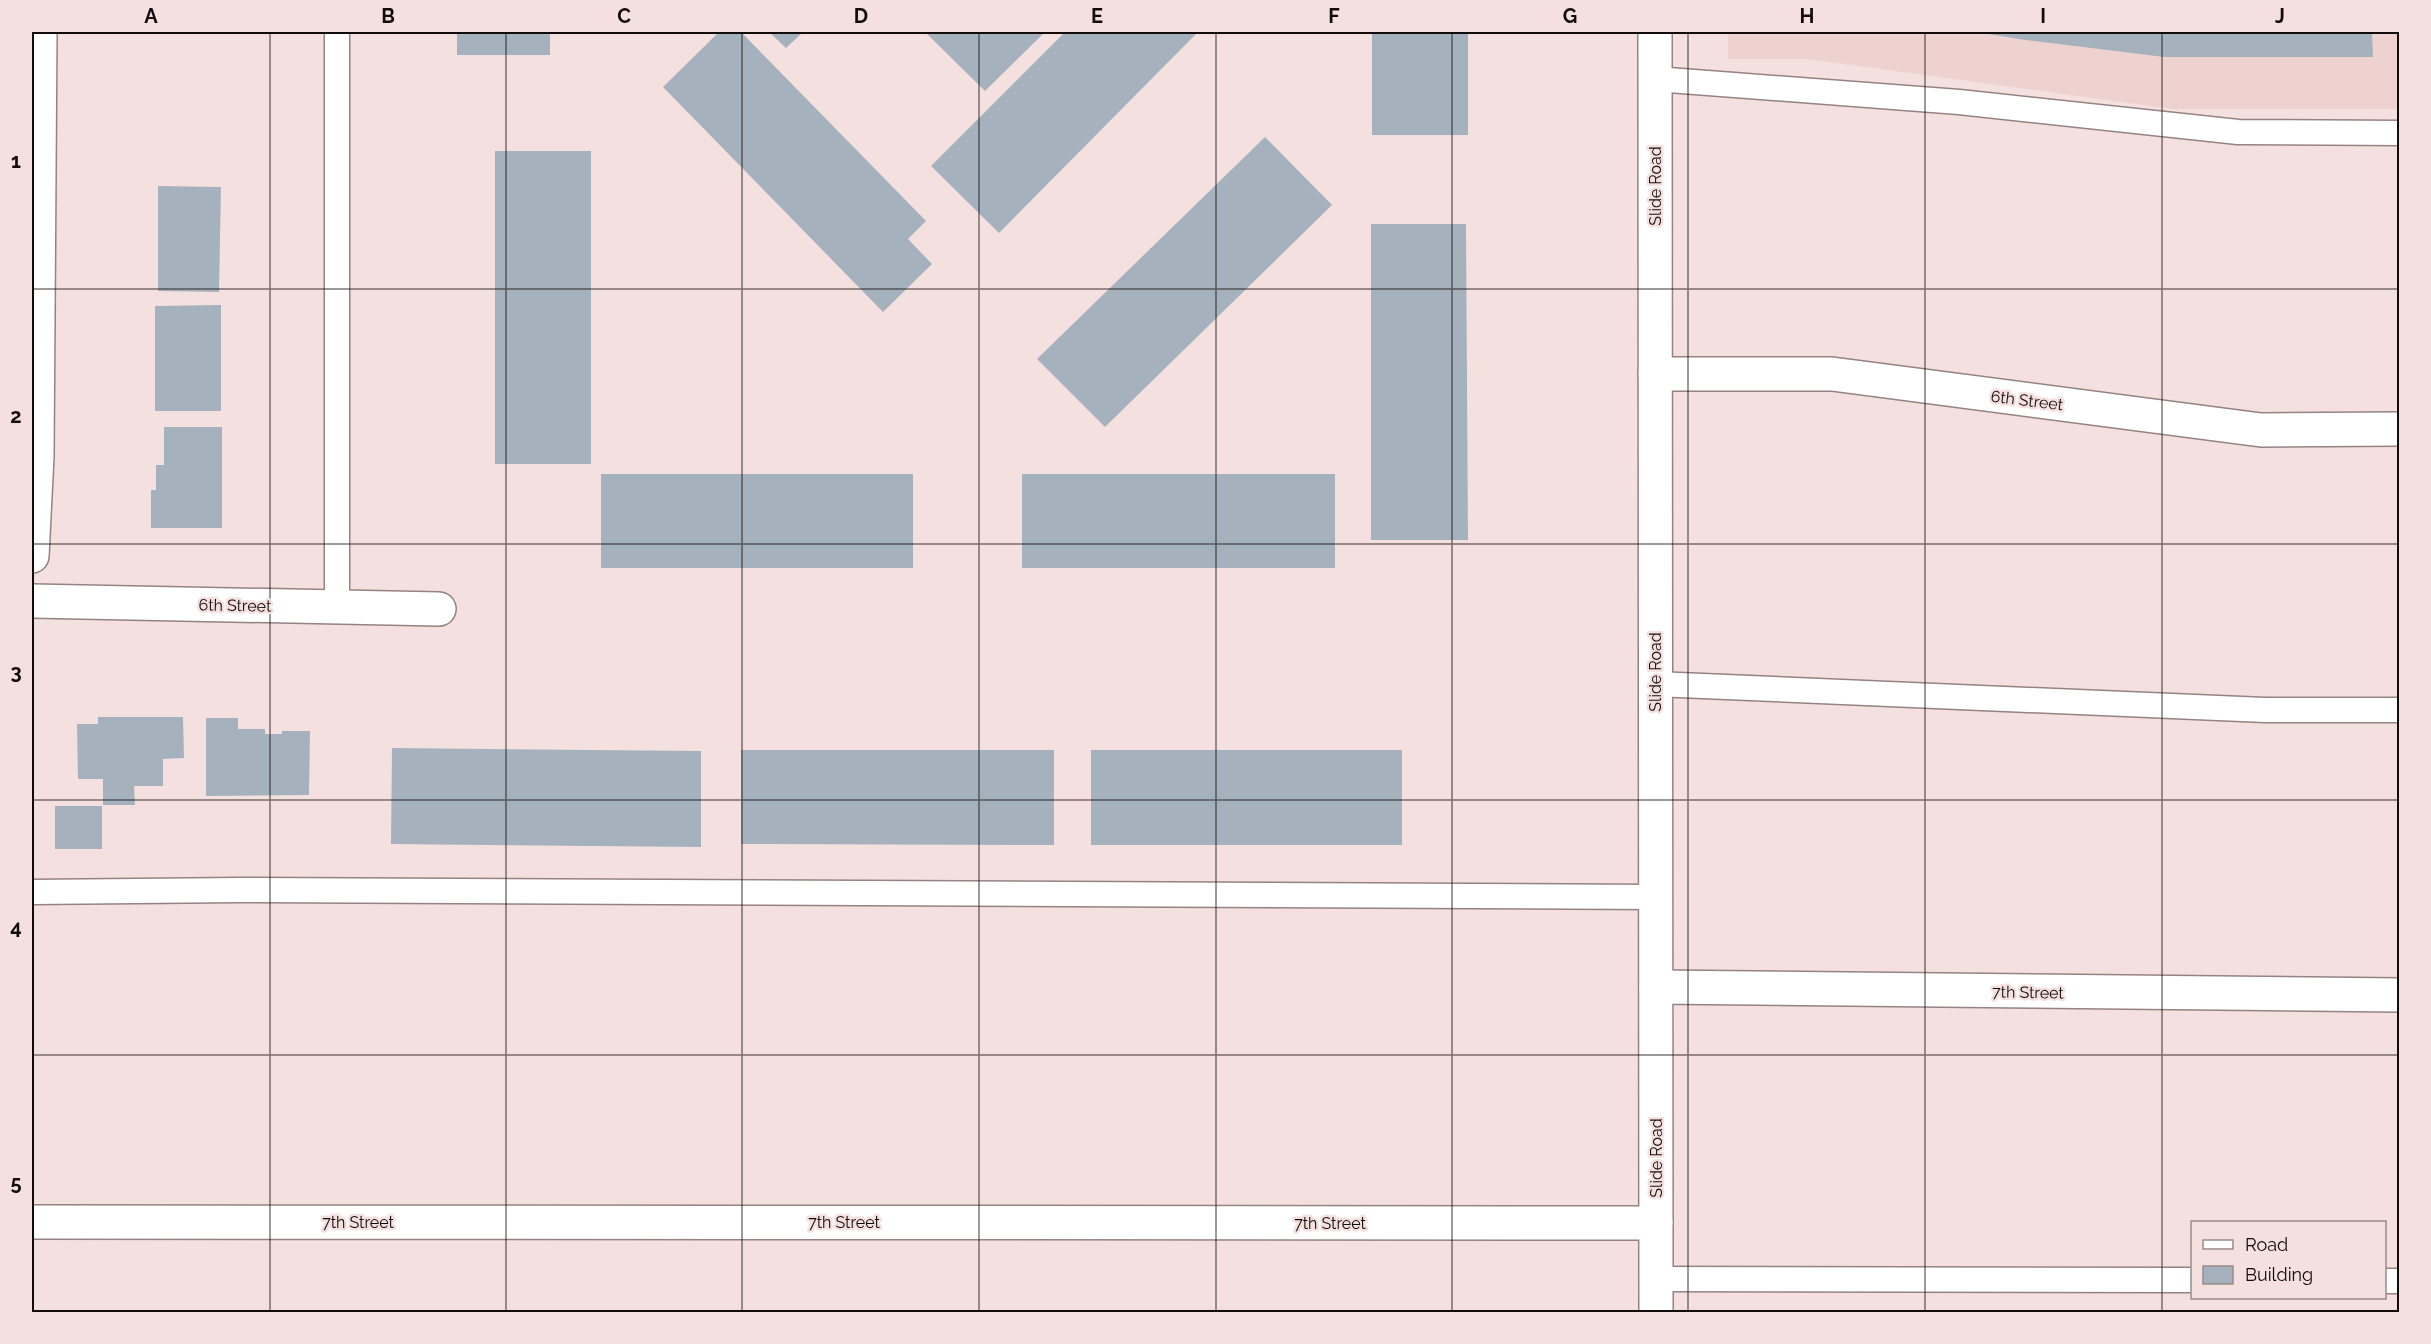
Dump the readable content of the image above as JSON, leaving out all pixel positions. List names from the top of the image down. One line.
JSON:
{"streets":{"street":["Slide Road","6th Street","7th Street"]},"crossings":[["Slide Road","6th Street"],["Slide Road","7th Street"]],"legend":["Road","Building"],"grid":{"columns":["A","B","C","D","E","F","G","H","I","J"],"rows":["1","2","3","4","5"]}}
